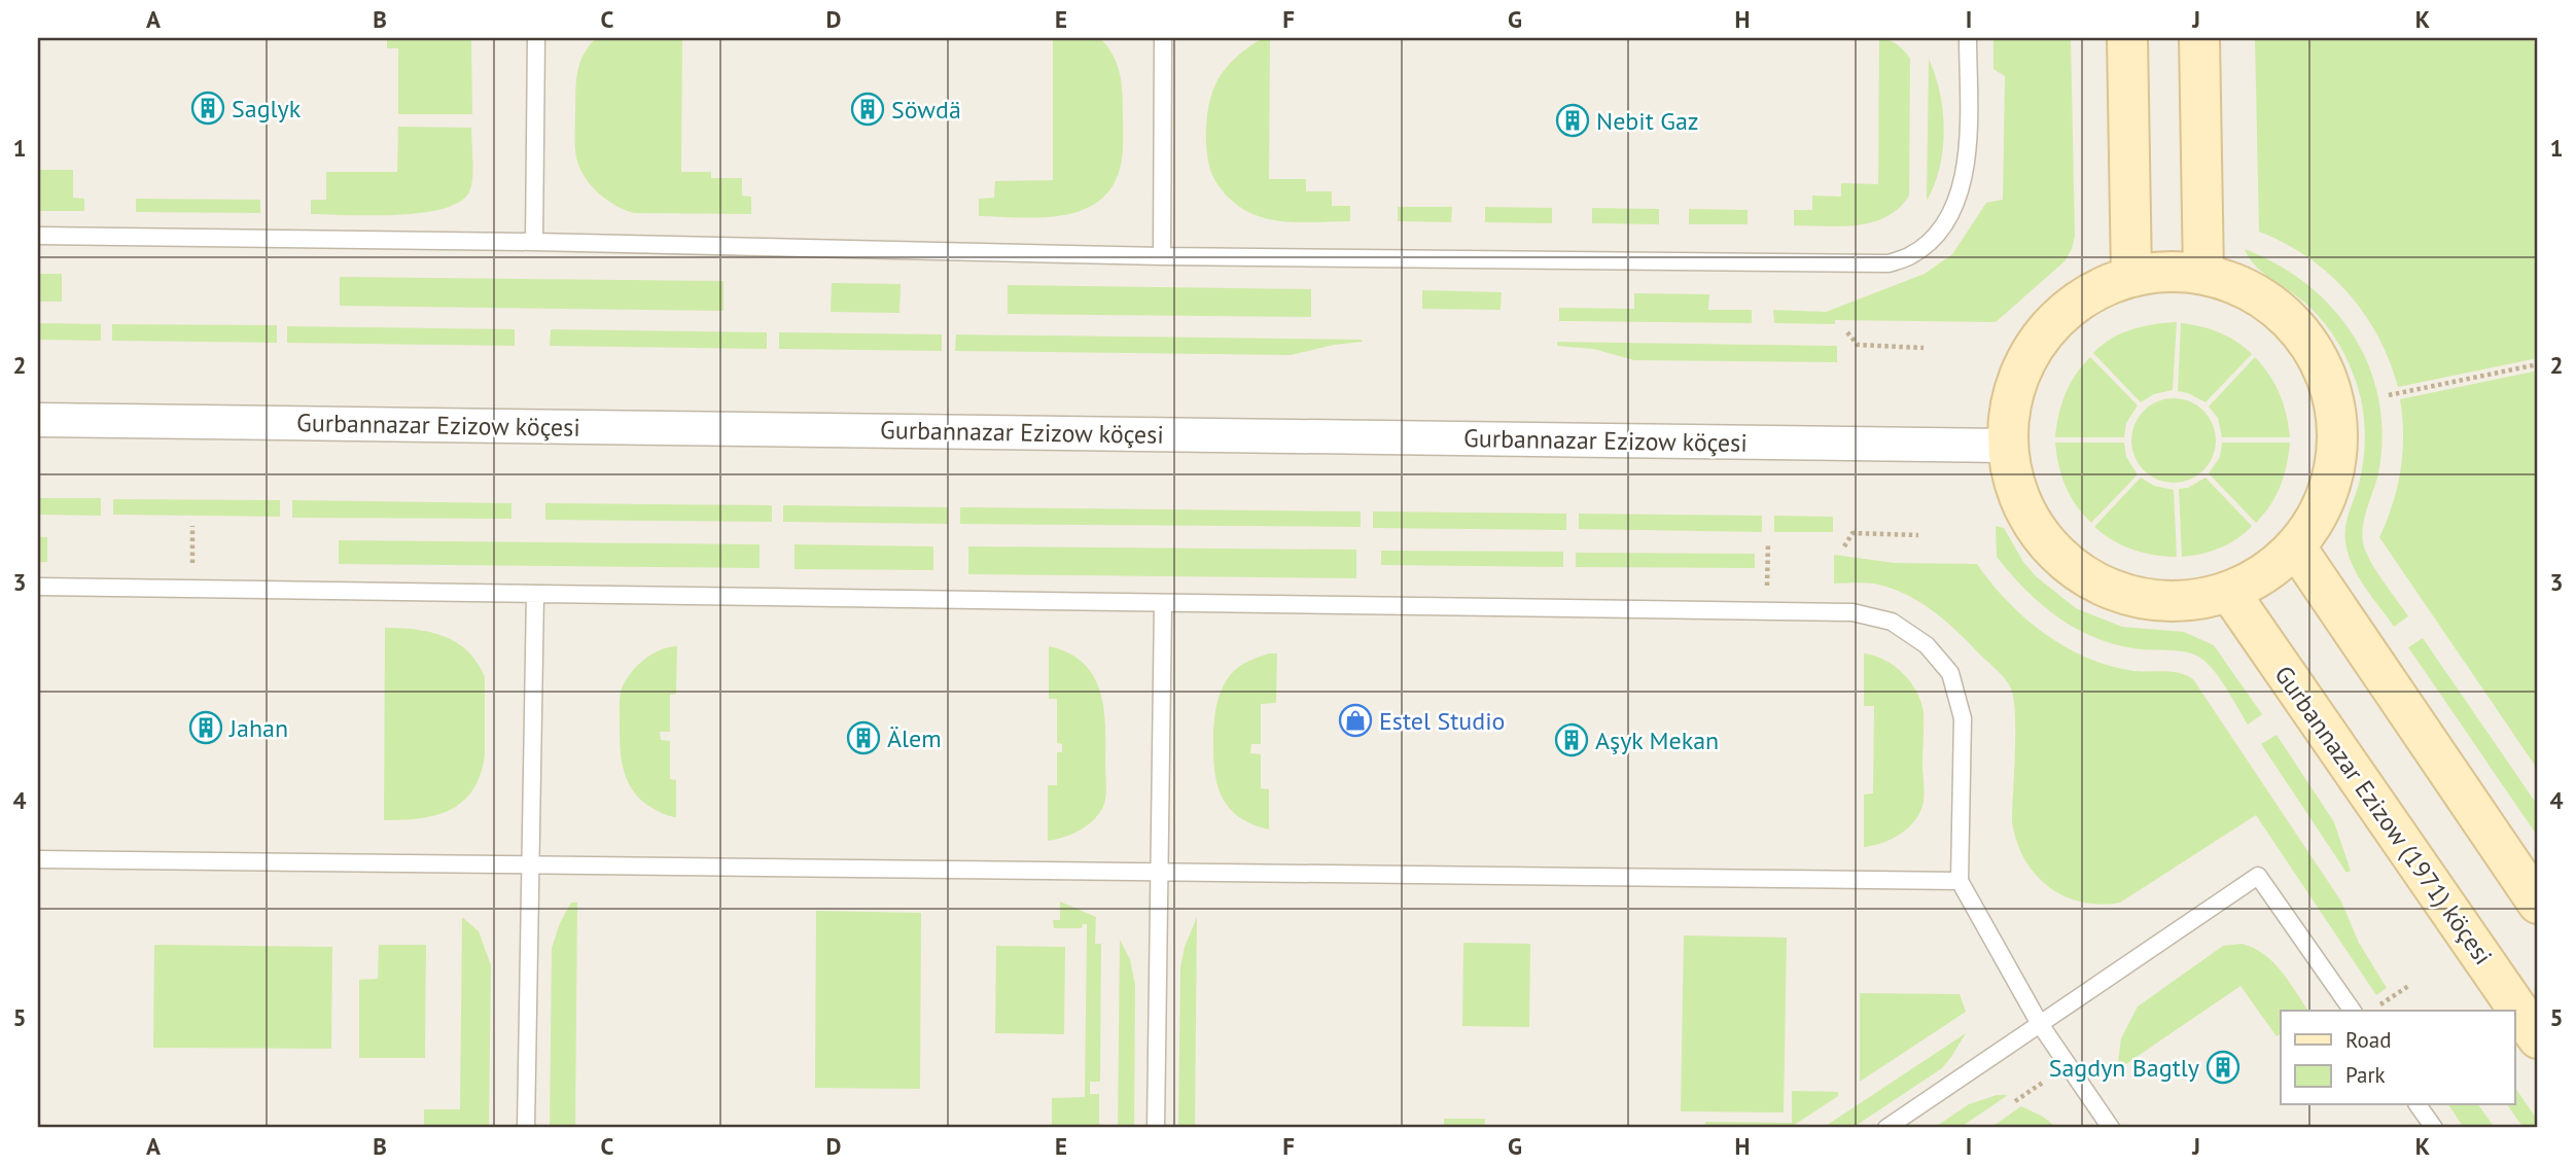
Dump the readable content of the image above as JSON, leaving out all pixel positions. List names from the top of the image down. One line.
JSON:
{"streets":{"street":["Gurbannazar Ezizow köçesi","Gurbannazar Ezizow (1971) köçesi"]},"places":{"building":["Saglyk","Söwdä","Nebit Gaz","Jahan","Älem","Aşyk Mekan","Sagdyn Bagtly"],"shop":["Estel Studio"]},"legend":["Road","Park"],"grid":{"columns":["A","B","C","D","E","F","G","H","I","J","K"],"rows":["1","2","3","4","5"]}}
